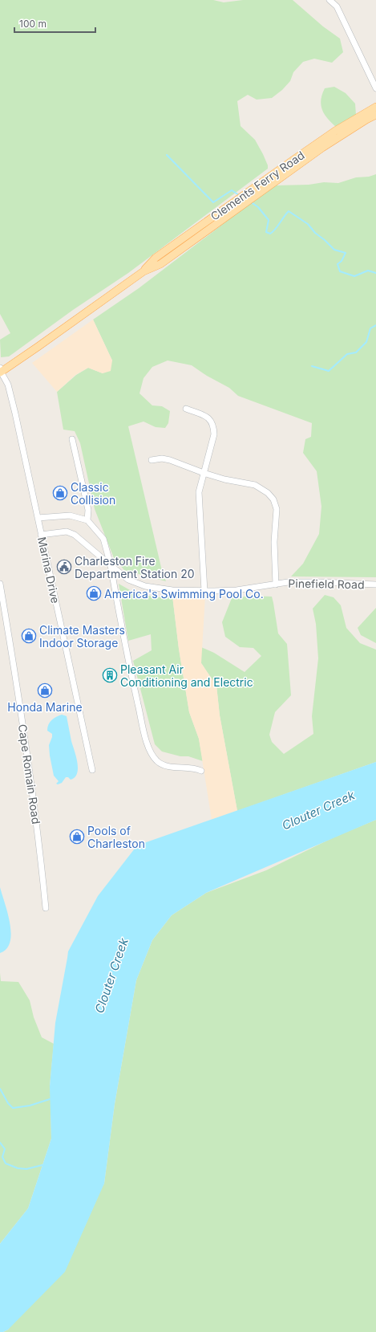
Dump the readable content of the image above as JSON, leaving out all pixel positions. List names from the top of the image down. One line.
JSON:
{"streets":{"main road":["Clements Ferry Road"],"street":["Marina Drive","Pinefield Road","Cape Romain Road"]},"crossings":[["Clements Ferry Road","Marina Drive"],["Marina Drive","Pinefield Road"]],"water":["Clouter Creek"],"places":{"shop":["Classic Collision","America's Swimming Pool Co.","Climate Masters Indoor Storage","Honda Marine","Pools of Charleston"],"public building":["Charleston Fire Department Station 20"],"building":["Pleasant Air Conditioning and Electric"]},"scale_bar":"100 m"}
